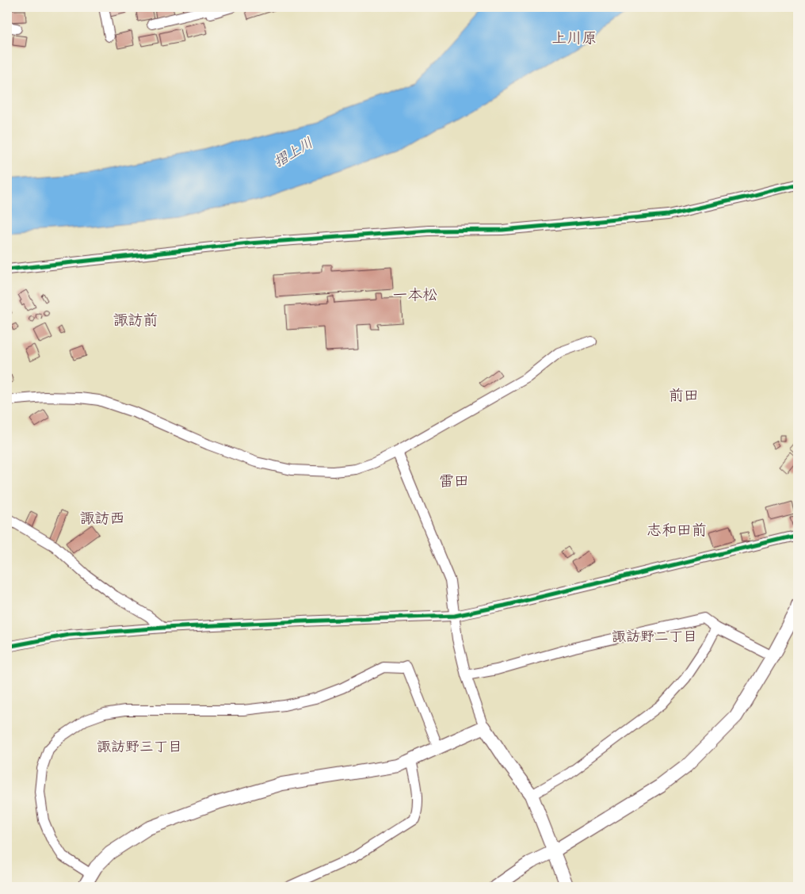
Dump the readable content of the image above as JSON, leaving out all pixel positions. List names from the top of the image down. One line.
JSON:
{"districts":["上川原","一本松","諏訪前","前田","雷田","諏訪西","志和田前","諏訪野二丁目","諏訪野三丁目"],"water":["摺上川"]}
